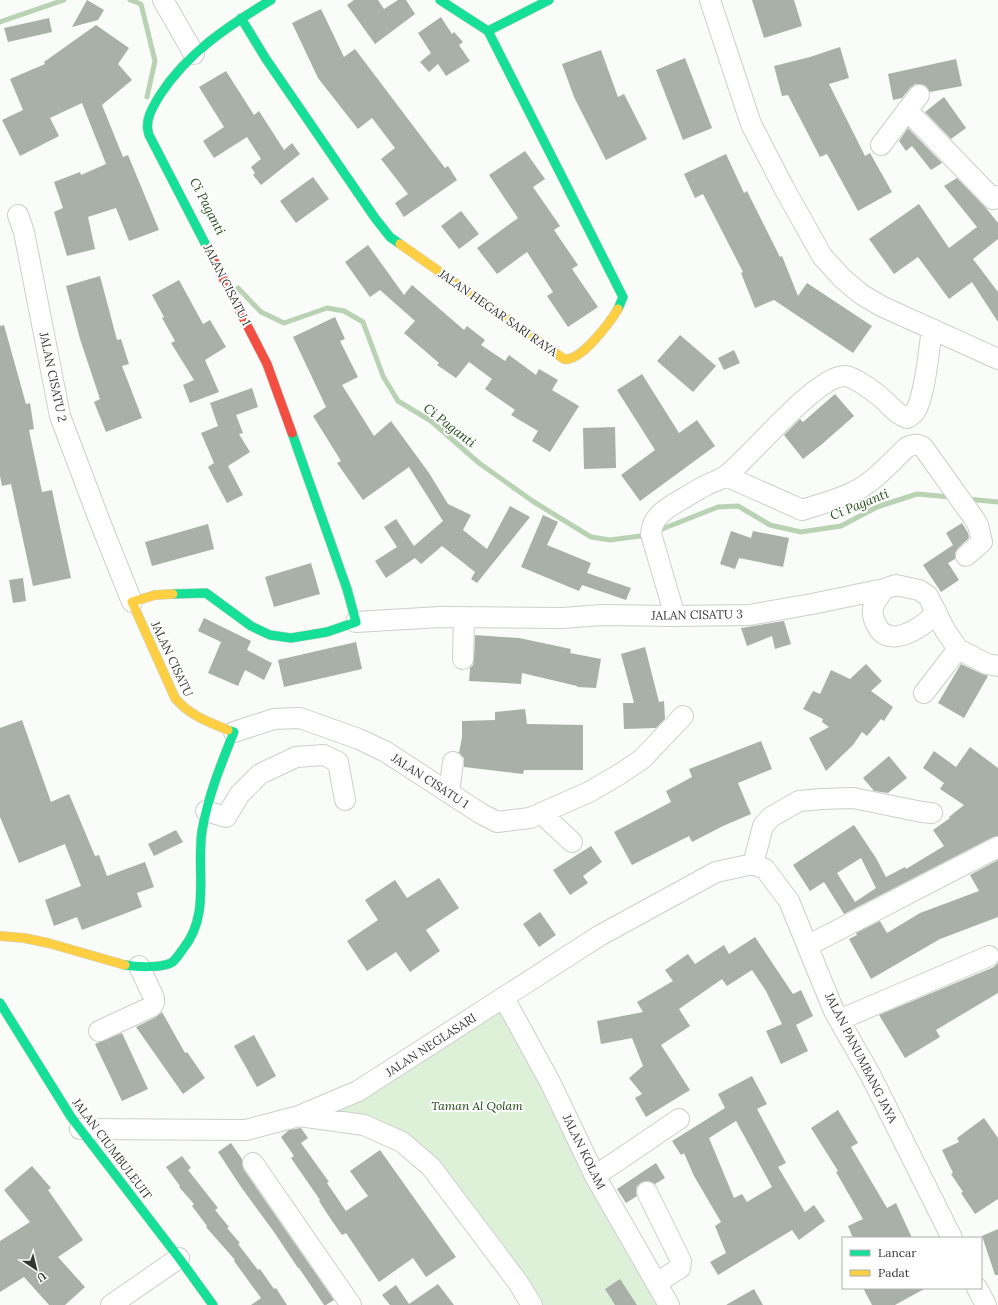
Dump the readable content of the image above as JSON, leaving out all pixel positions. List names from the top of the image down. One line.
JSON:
{"streets":{"street":["JALAN CISATU 1","JALAN HEGAR SARI RAYA","JALAN CISATU 2","JALAN CISATU 3","JALAN CISATU","JALAN NEGLASARI","JALAN PANUMBANG JAYA","JALAN CIUMBULEUIT","JALAN KOLAM"]},"crossings":[["JALAN CISATU 1","JALAN HEGAR SARI RAYA"],["JALAN CISATU 1","JALAN CISATU 3"],["JALAN CISATU 1","JALAN CISATU"],["JALAN CISATU 2","JALAN CISATU"],["JALAN NEGLASARI","JALAN PANUMBANG JAYA"],["JALAN NEGLASARI","JALAN CIUMBULEUIT"],["JALAN NEGLASARI","JALAN KOLAM"]],"water":["Ci Paganti"],"parks":["Taman Al Qolam"],"legend":["Lancar","Padat"],"north":"bottom right"}
